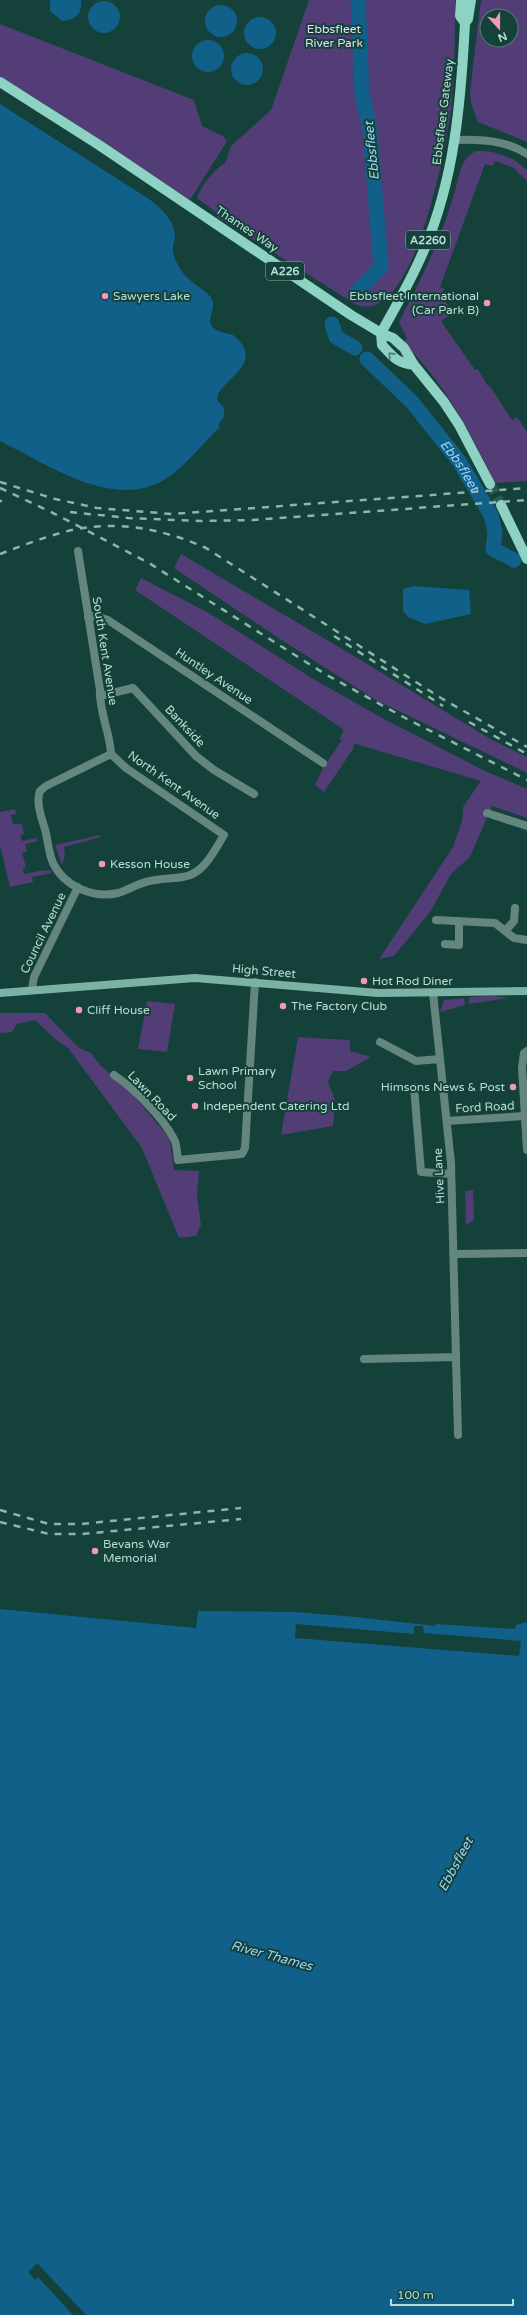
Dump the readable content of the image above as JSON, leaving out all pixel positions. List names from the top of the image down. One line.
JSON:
{"streets":{"main road":["Ebbsfleet Gateway","Thames Way","A2260","A226","High Street"],"street":["South Kent Avenue","Huntley Avenue","Bankside","North Kent Avenue","Council Avenue","Lawn Road","Ford Road","Hive Lane"]},"crossings":[["Ebbsfleet Gateway","Thames Way"],["South Kent Avenue","Huntley Avenue"],["South Kent Avenue","Bankside"],["South Kent Avenue","North Kent Avenue"],["North Kent Avenue","Council Avenue"],["Council Avenue","High Street"],["High Street","Lawn Road"],["High Street","Hive Lane"],["Ford Road","Hive Lane"]],"water":["Ebbsfleet","River Thames"],"parks":["Ebbsfleet River Park"],"places":["Sawyers Lake","Ebbsfleet International (Car Park B)","Kesson House","Hot Rod Diner","The Factory Club","Cliff House","Lawn Primary School","Himsons News & Post","Independent Catering Ltd","Bevans War Memorial"],"scale_bar":"100 m","north":"bottom"}
